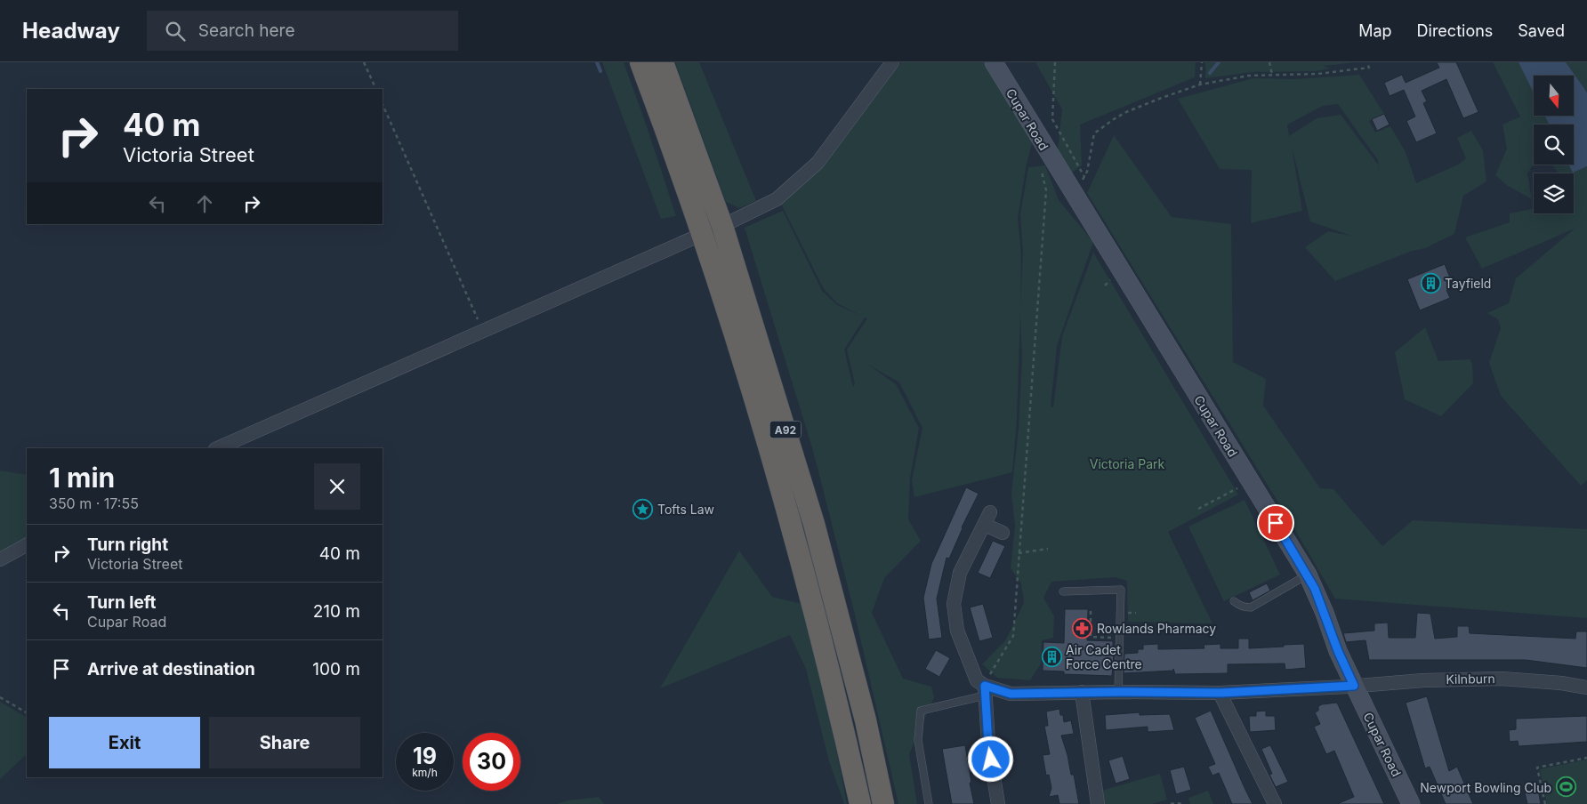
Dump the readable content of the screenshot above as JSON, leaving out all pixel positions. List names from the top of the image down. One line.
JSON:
{"streets":{"highway":["A92"],"main road":["Cupar Road"],"street":["Kilnburn"]},"crossings":[["Cupar Road","Kilnburn"]],"parks":["Victoria Park"],"places":{"building":["Tayfield","Air Cadet Force Centre"],"place":["Tofts Law"],"pharmacy":["Rowlands Pharmacy"],"sports":["Newport Bowling Club"]},"north":"bottom","page":{"header":"Headway","search":"Search here","nav":["Map","Directions","Saved"],"turn":["40 m","Victoria Street"],"heading":["1 min","350 m · 17:55"],"list":[{"name":"Turn right","note":"Victoria Street","value":"40 m"},{"name":"Turn left","note":"Cupar Road","value":"210 m"},{"name":"Arrive at destination","value":"100 m"}],"buttons":["Exit","Share"],"speed":"19 km/h","limit":"30"}}
